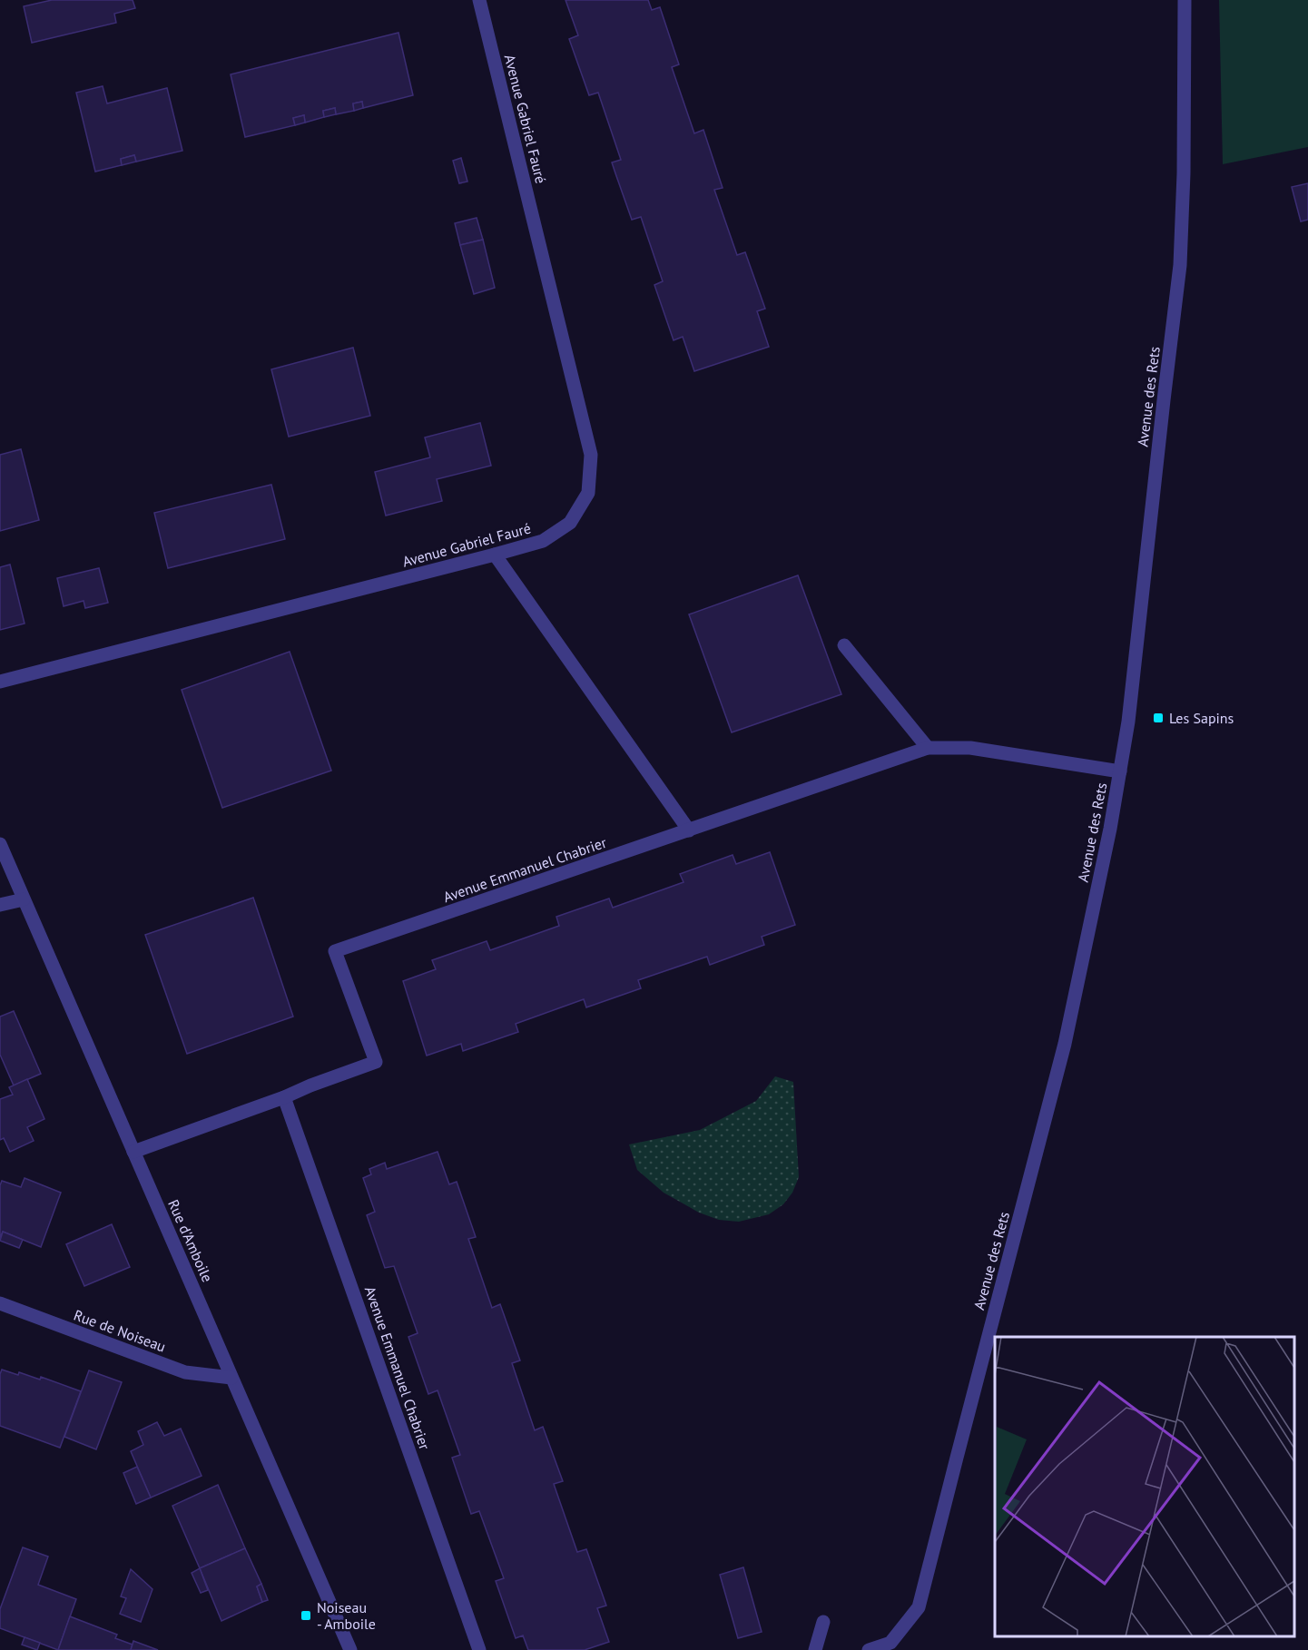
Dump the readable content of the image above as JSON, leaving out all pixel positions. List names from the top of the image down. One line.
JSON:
{"streets":{"street":["Avenue Gabriel Fauré","Avenue des Rets","Avenue Emmanuel Chabrier","Rue d'Amboile","Rue de Noiseau"]},"crossings":[["Avenue des Rets","Avenue Emmanuel Chabrier"],["Avenue Emmanuel Chabrier","Rue d'Amboile"],["Rue d'Amboile","Rue de Noiseau"]],"places":{"transit":["Les Sapins","Noiseau - Amboile"]}}
